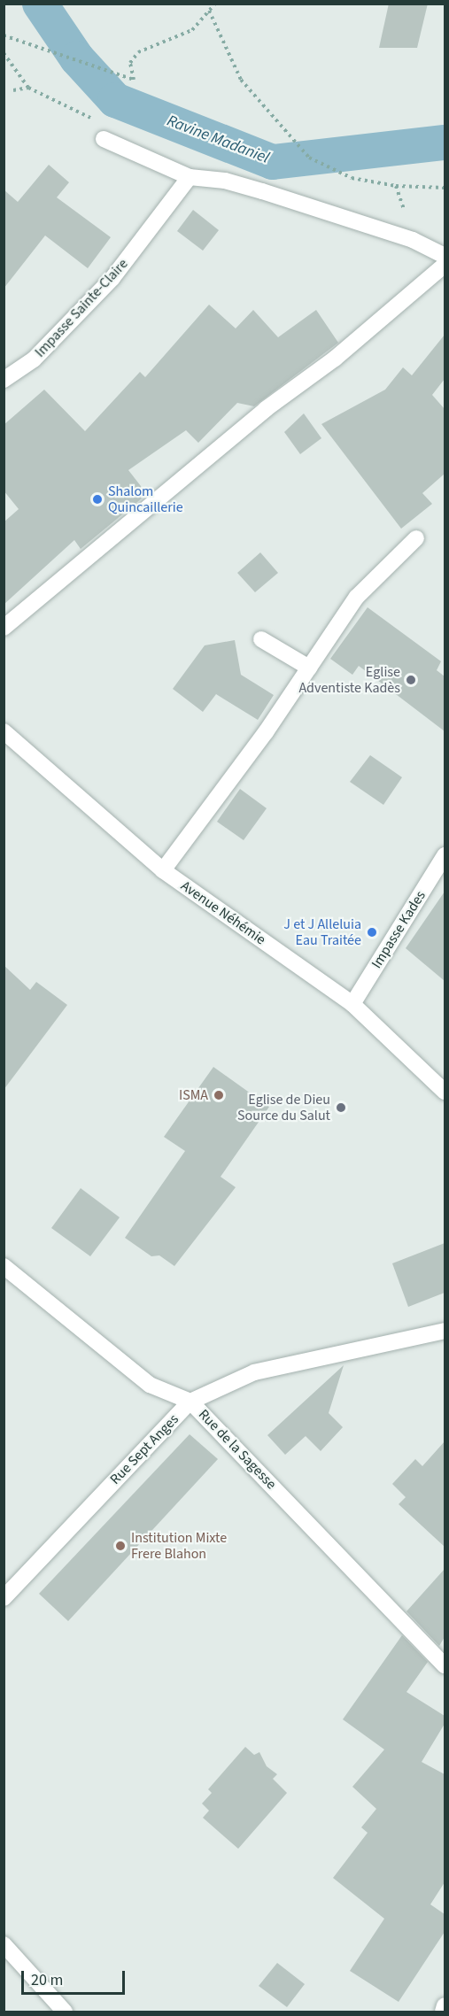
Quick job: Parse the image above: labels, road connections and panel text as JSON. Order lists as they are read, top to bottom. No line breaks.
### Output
{"streets":{"street":["Impasse Sainte-Claire","Avenue Néhémie","Impasse Kades","Rue Sept Anges","Rue de la Sagesse"]},"crossings":[["Avenue Néhémie","Impasse Kades"],["Rue Sept Anges","Rue de la Sagesse"]],"water":["Ravine Madaniel"],"places":["Shalom Quincaillerie","Eglise Adventiste Kadès","J et J Alleluia Eau Traitée","ISMA","Eglise de Dieu Source du Salut","Institution Mixte Frere Blahon"],"scale_bar":"20 m"}
